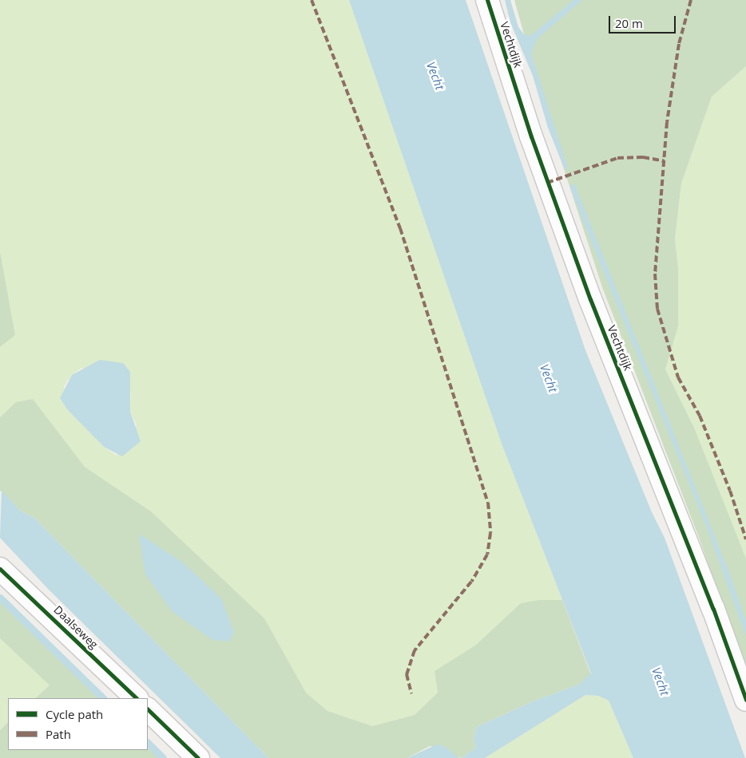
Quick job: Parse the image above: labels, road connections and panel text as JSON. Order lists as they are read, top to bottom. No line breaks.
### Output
{"streets":{"street":["Vechtdijk","Daalseweg"]},"water":["Vecht"],"legend":["Cycle path","Path"],"scale_bar":"20 m"}
